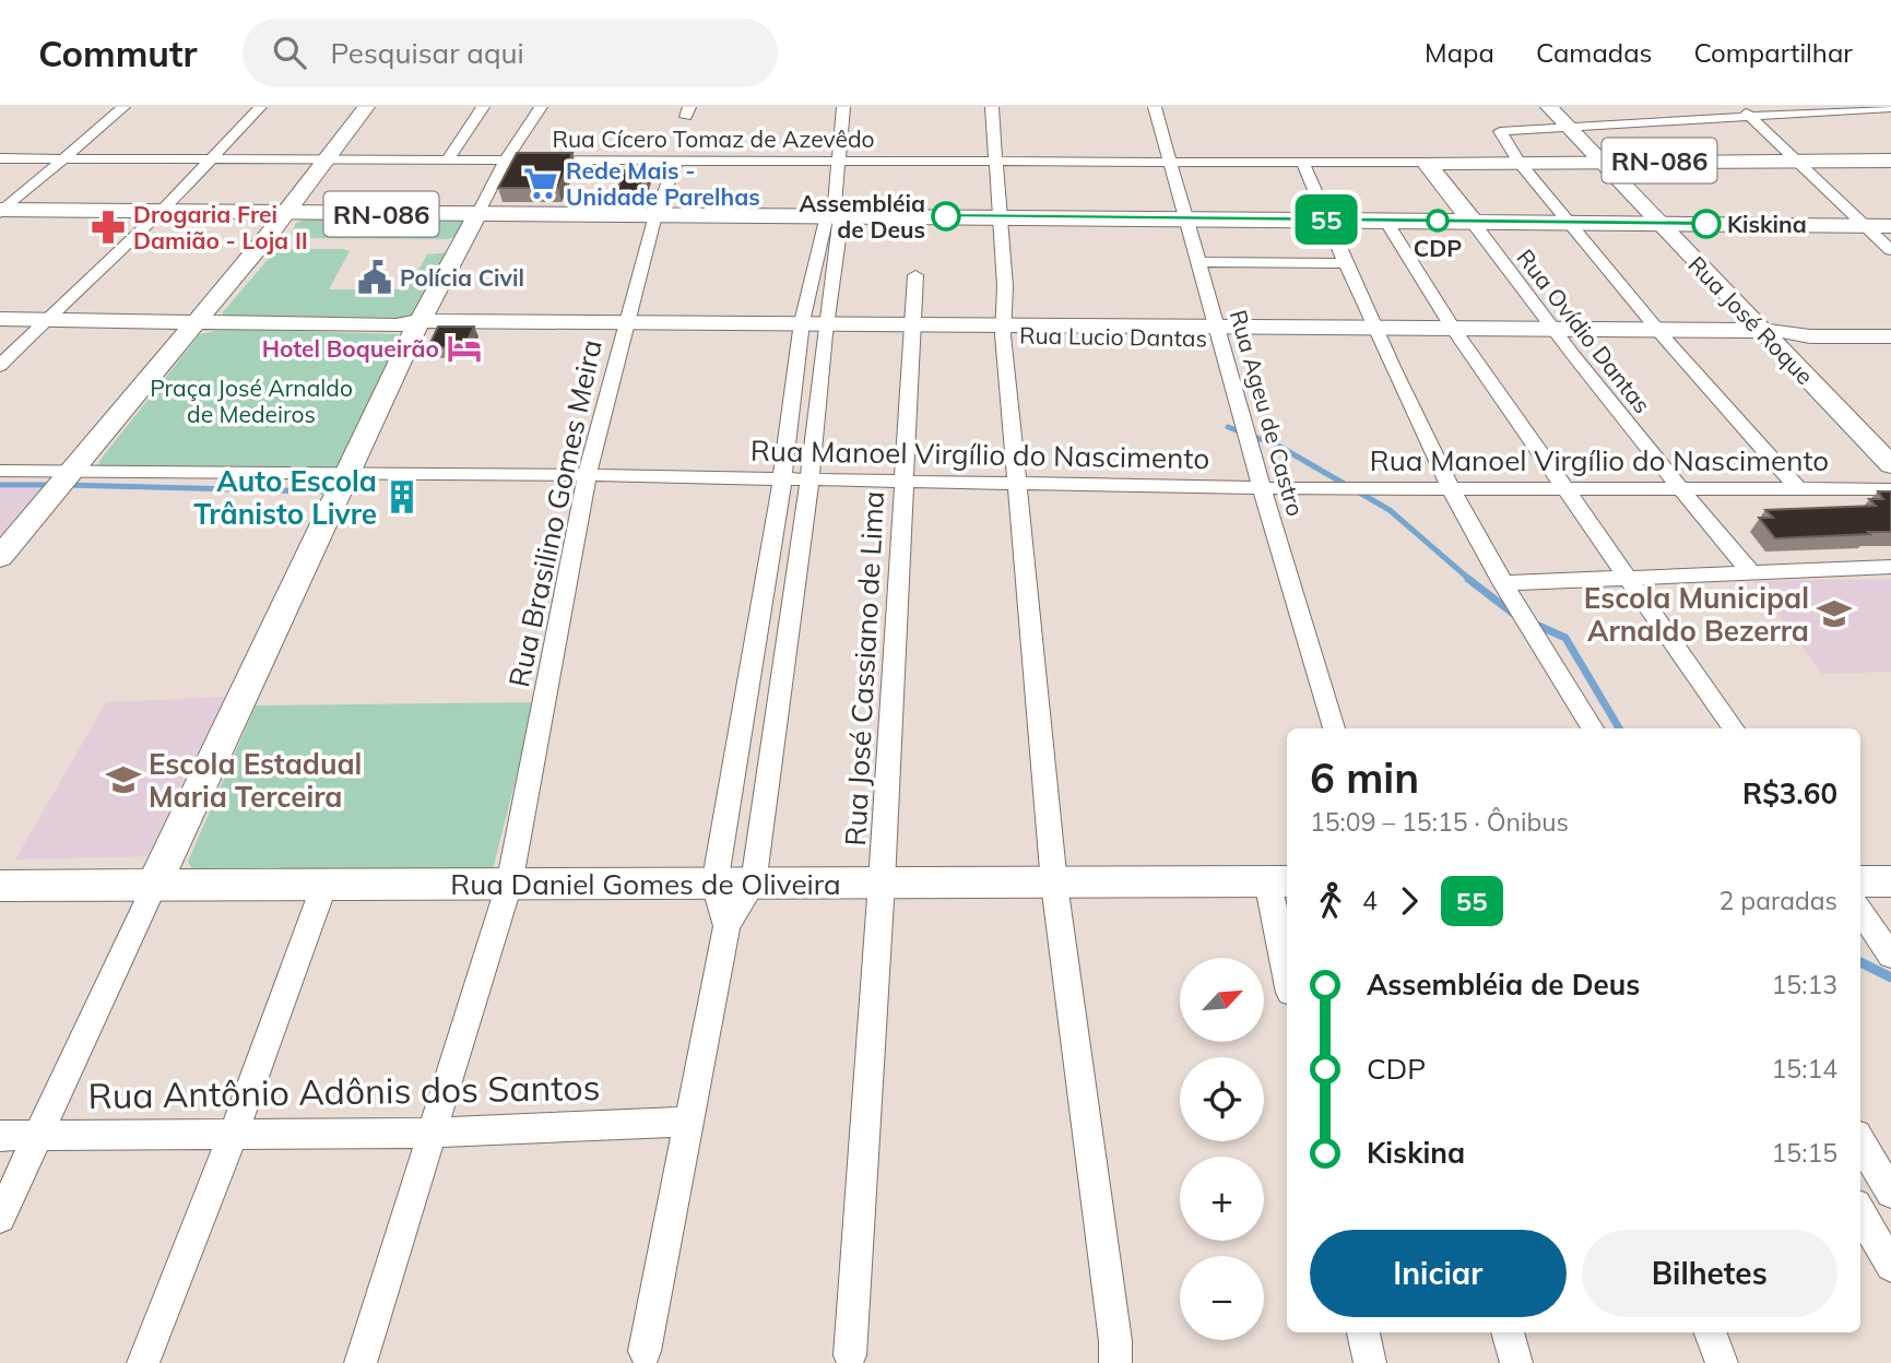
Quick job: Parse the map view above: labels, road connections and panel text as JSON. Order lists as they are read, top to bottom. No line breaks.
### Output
{"streets":{"main road":["RN-086"],"street":["Rua Cícero Tomaz de Azevêdo","Rua José Roque","Rua Ovídio Dantas","Rua Lucio Dantas","Rua Ageu de Castro","Rua Manoel Virgílio do Nascimento","Rua Brasilino Gomes Meira","Rua José Cassiano de Lima","Rua Daniel Gomes de Oliveira","Rua Antônio Adônis dos Santos"]},"crossings":[["Rua Cícero Tomaz de Azevêdo","RN-086"],["Rua Cícero Tomaz de Azevêdo","Rua Ageu de Castro"],["Rua Cícero Tomaz de Azevêdo","Rua Brasilino Gomes Meira"],["RN-086","Rua José Roque"],["RN-086","Rua Ovídio Dantas"],["RN-086","Rua Ageu de Castro"],["RN-086","Rua Brasilino Gomes Meira"],["Rua José Roque","Rua Lucio Dantas"],["Rua Ovídio Dantas","Rua Lucio Dantas"],["Rua Ovídio Dantas","Rua Manoel Virgílio do Nascimento"],["Rua Lucio Dantas","Rua Ageu de Castro"],["Rua Lucio Dantas","Rua Brasilino Gomes Meira"],["Rua Lucio Dantas","Rua José Cassiano de Lima"],["Rua Ageu de Castro","Rua Manoel Virgílio do Nascimento"],["Rua Manoel Virgílio do Nascimento","Rua Brasilino Gomes Meira"],["Rua Manoel Virgílio do Nascimento","Rua José Cassiano de Lima"],["Rua Brasilino Gomes Meira","Rua Daniel Gomes de Oliveira"],["Rua Brasilino Gomes Meira","Rua Antônio Adônis dos Santos"],["Rua José Cassiano de Lima","Rua Daniel Gomes de Oliveira"]],"parks":["Praça José Arnaldo de Medeiros"],"places":{"supermarket":["Rede Mais - Unidade Parelhas"],"other":["Assembléia de Deus","CDP","Kiskina"],"pharmacy":["Drogaria Frei Damião - Loja II"],"public building":["Polícia Civil"],"hotel":["Hotel Boqueirão"],"building":["Auto Escola Trânisto Livre"],"school or university":["Escola Municipal Arnaldo Bezerra","Escola Estadual Maria Terceira"]},"lines":["bus line 55"],"north":"top right","page":{"header":"Commutr","search":"Pesquisar aqui","nav":["Mapa","Camadas","Compartilhar"],"on_map":"55","heading":["6 min","15:09 – 15:15 · Ônibus","R$3.60"],"legs":["4","55","2 paradas"],"list":[{"name":"Assembléia de Deus","value":"15:13"},{"name":"CDP","value":"15:14"},{"name":"Kiskina","value":"15:15"}],"map_buttons":["+","−"],"buttons":["Iniciar","Bilhetes"]}}
